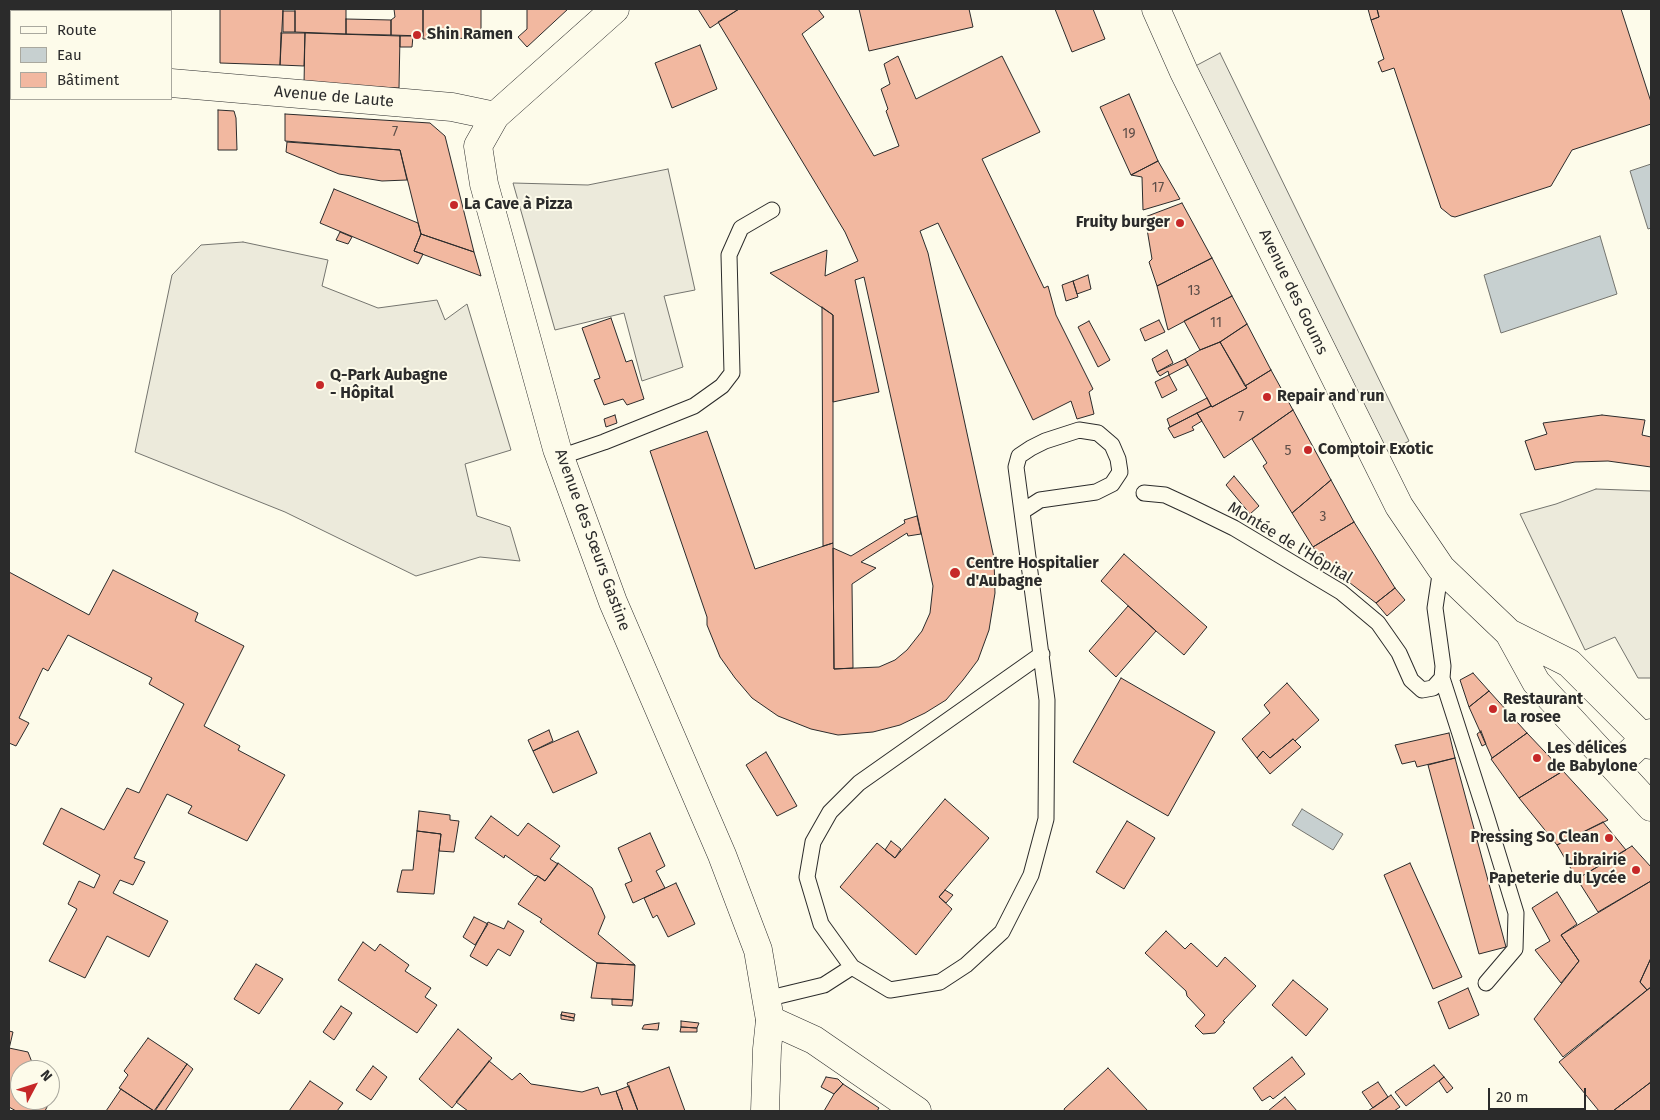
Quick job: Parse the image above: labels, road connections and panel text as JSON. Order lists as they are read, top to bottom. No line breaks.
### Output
{"streets":{"street":["Avenue de Laute","Avenue des Goums","Avenue des Sœurs Gastine"],"lane":["Montée de l'Hôpital"]},"crossings":[["Avenue de Laute","Avenue des Sœurs Gastine"]],"places":["Shin Ramen","La Cave à Pizza","Fruity burger","Q-Park Aubagne - Hôpital","Repair and run","Comptoir Exotic","Centre Hospitalier d'Aubagne","Restaurant la rosee","Les délices de Babylone","Pressing So Clean","Librairie Papeterie du Lycée"],"house_numbers":["7","19","17","13","11","7","5","3"],"legend":["Route","Eau","Bâtiment"],"scale_bar":"20 m","north":"top right"}
